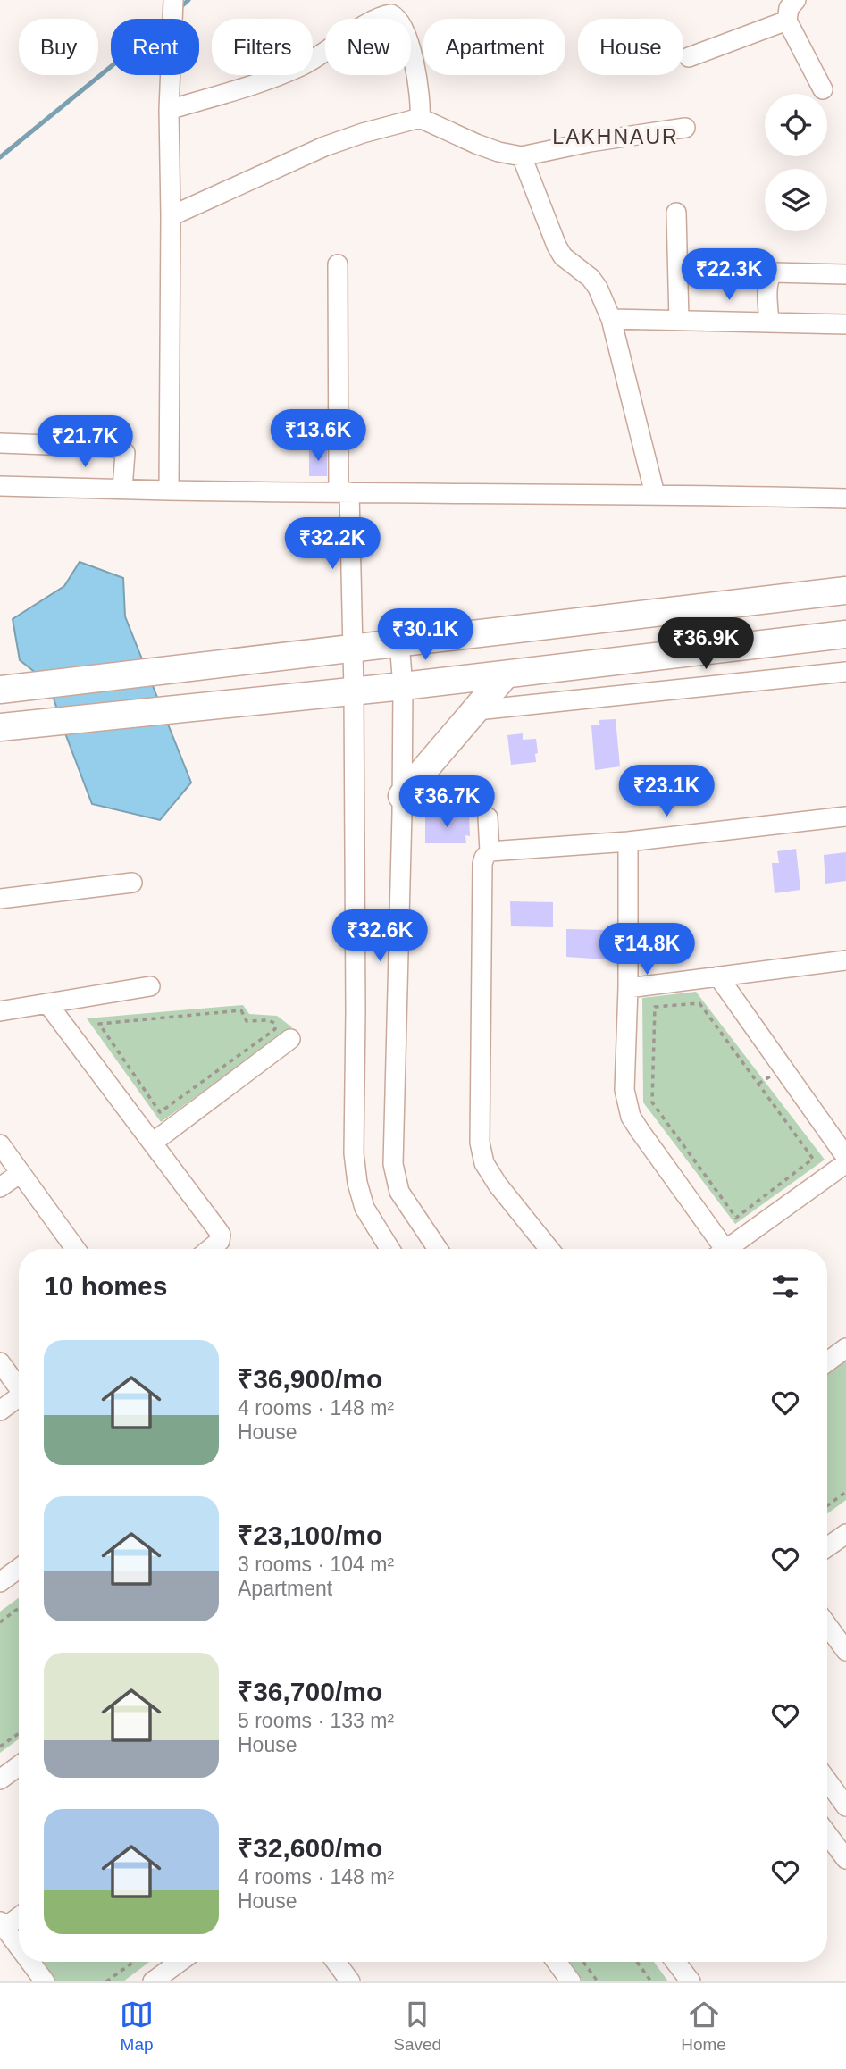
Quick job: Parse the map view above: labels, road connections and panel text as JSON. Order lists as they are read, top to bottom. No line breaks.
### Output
{"districts":["LAKHNAUR"],"page":{"chip":["Buy","Rent","Filters","New","Apartment","House"],"price":["₹22.3K","₹13.6K","₹21.7K","₹32.2K","₹30.1K","₹36.9K","₹23.1K","₹36.7K","₹32.6K","₹14.8K"],"heading":"10 homes","list":[{"name":"₹36,900/mo","note":"4 rooms · 148 m² · House"},{"name":"₹23,100/mo","note":"3 rooms · 104 m² · Apartment"},{"name":"₹36,700/mo","note":"5 rooms · 133 m² · House"},{"name":"₹32,600/mo","note":"4 rooms · 148 m² · House"}],"tabs":["Map","Saved","Home"]}}
